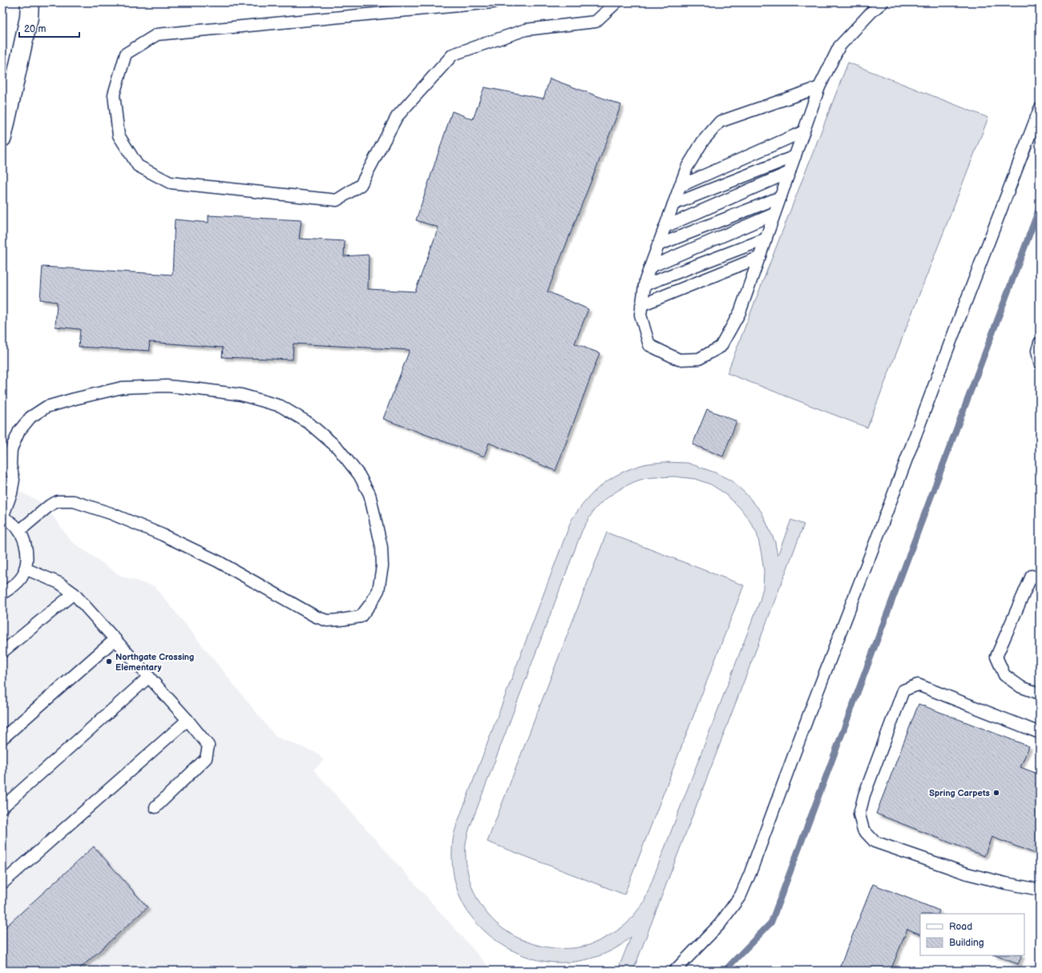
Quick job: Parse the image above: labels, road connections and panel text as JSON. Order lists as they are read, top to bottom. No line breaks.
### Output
{"places":["Northgate Crossing Elementary","Spring Carpets"],"legend":["Road","Building"],"scale_bar":"20 m"}
